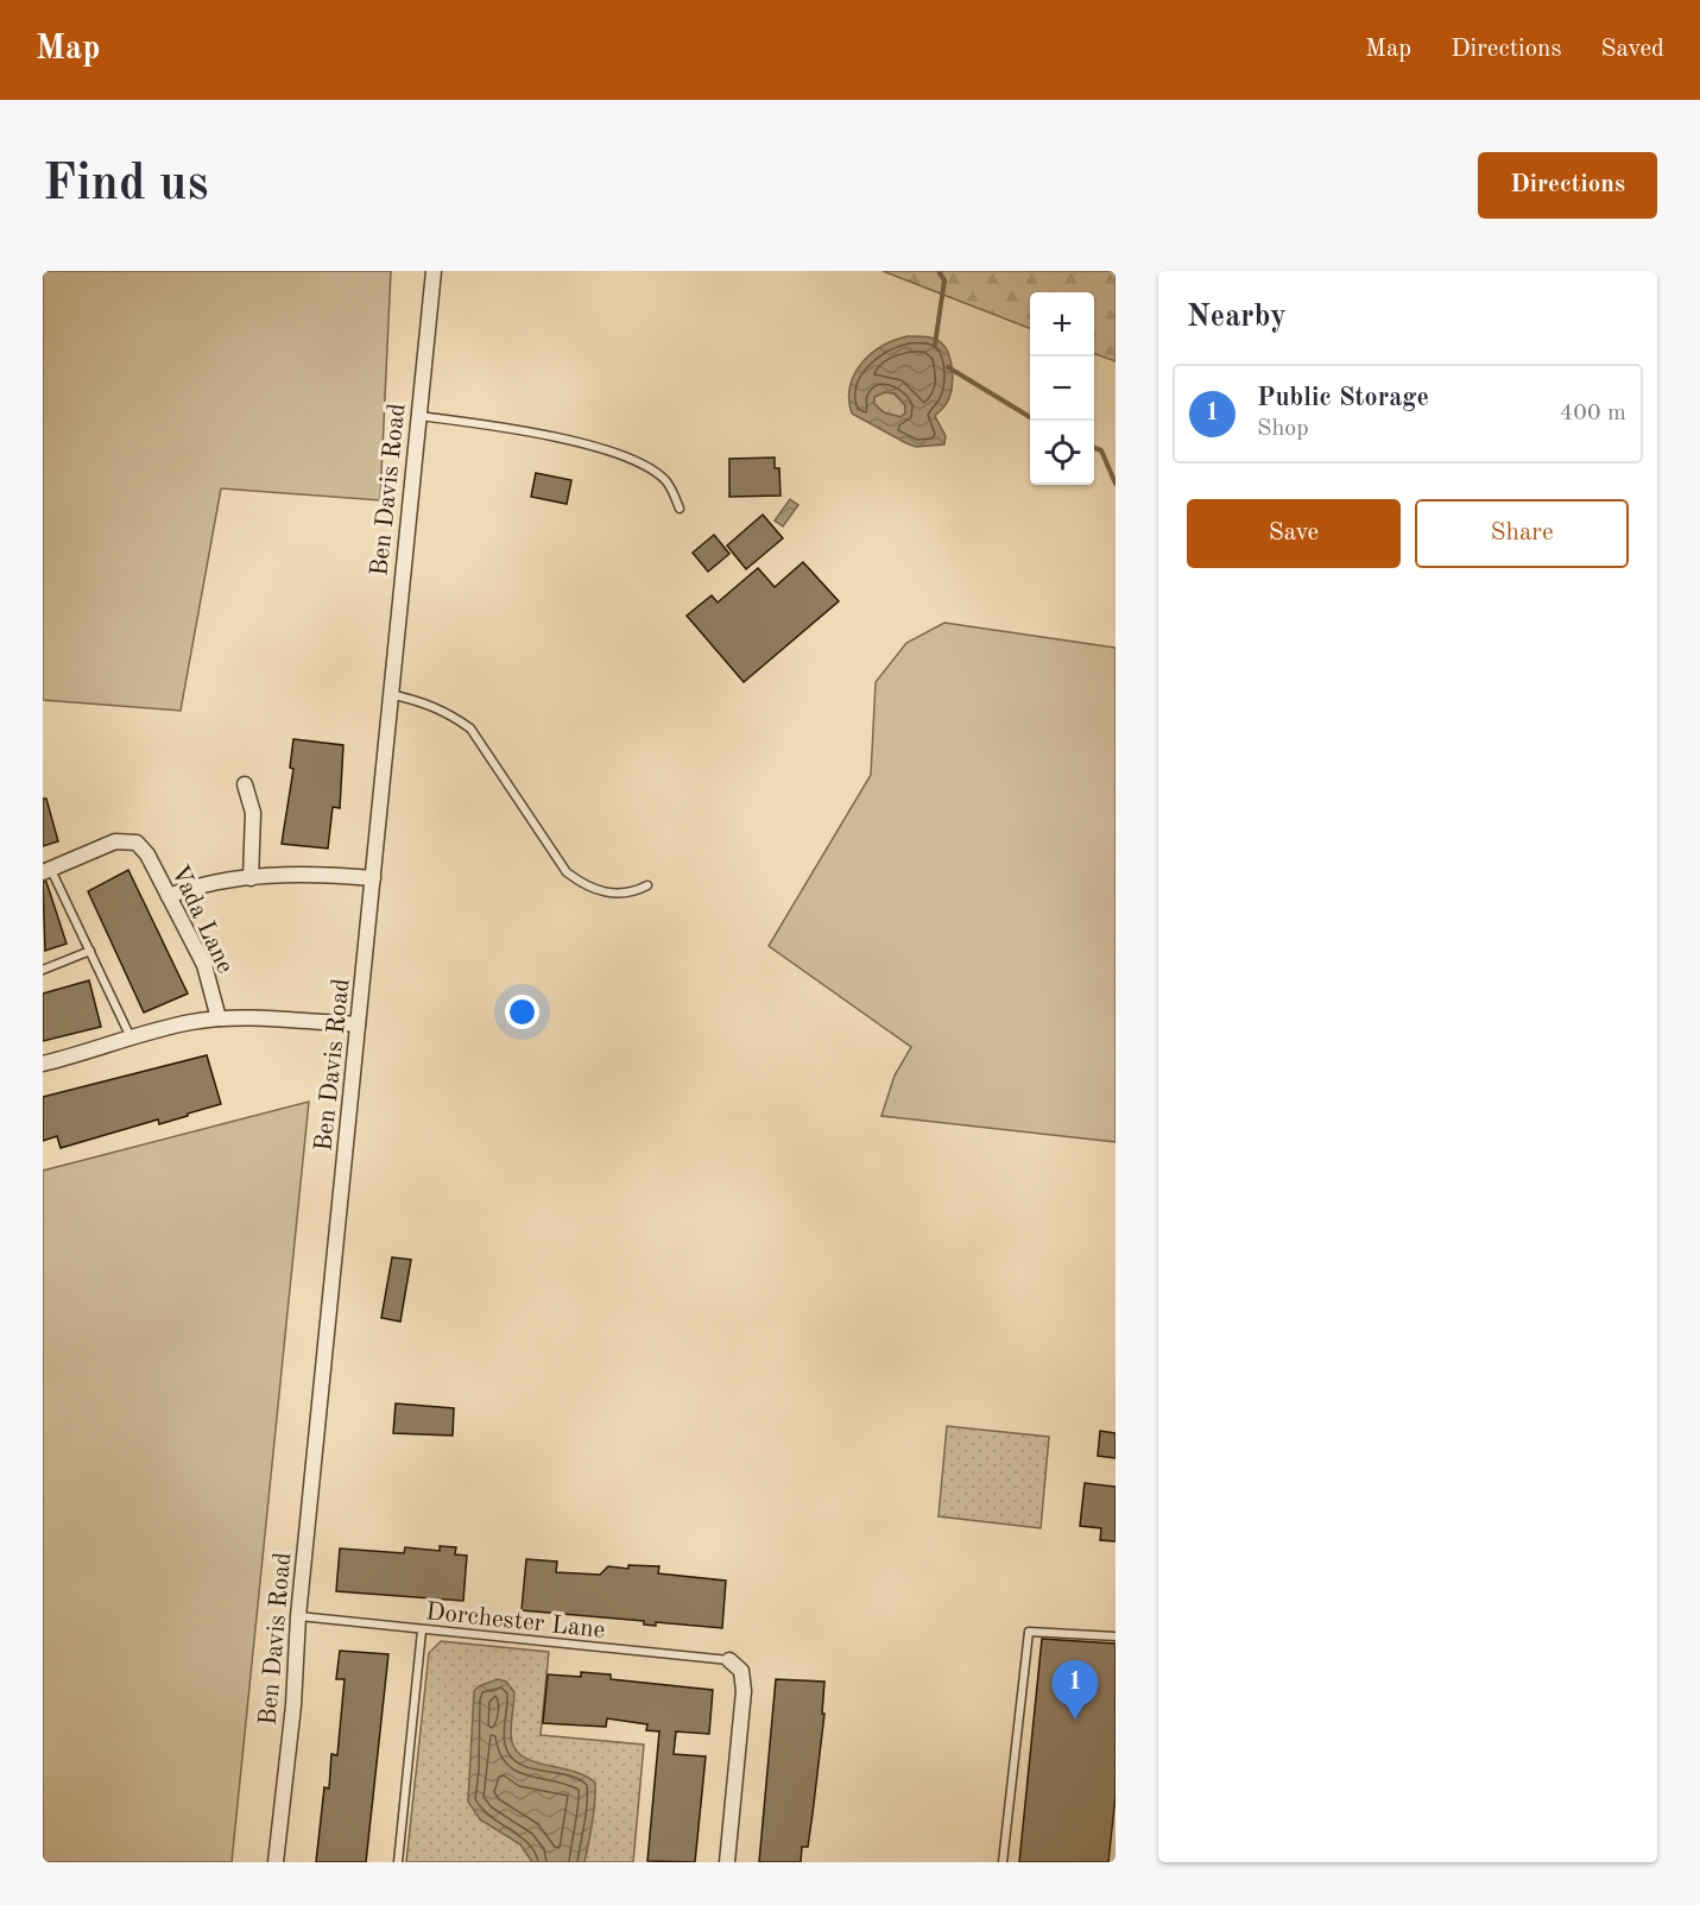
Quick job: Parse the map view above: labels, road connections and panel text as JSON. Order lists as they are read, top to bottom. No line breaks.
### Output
{"streets":{"street":["Ben Davis Road","Vada Lane"],"lane":["Dorchester Lane"]},"crossings":[["Ben Davis Road","Dorchester Lane"]],"page":{"header":"Map","nav":["Map","Directions","Saved"],"buttons":["Directions",["Save","Share"]],"title":"Find us","heading":"Nearby","map_buttons":["+","−"],"list":[{"mark":"1","name":"Public Storage","note":"Shop","value":"400 m"}],"pins":"1"}}
